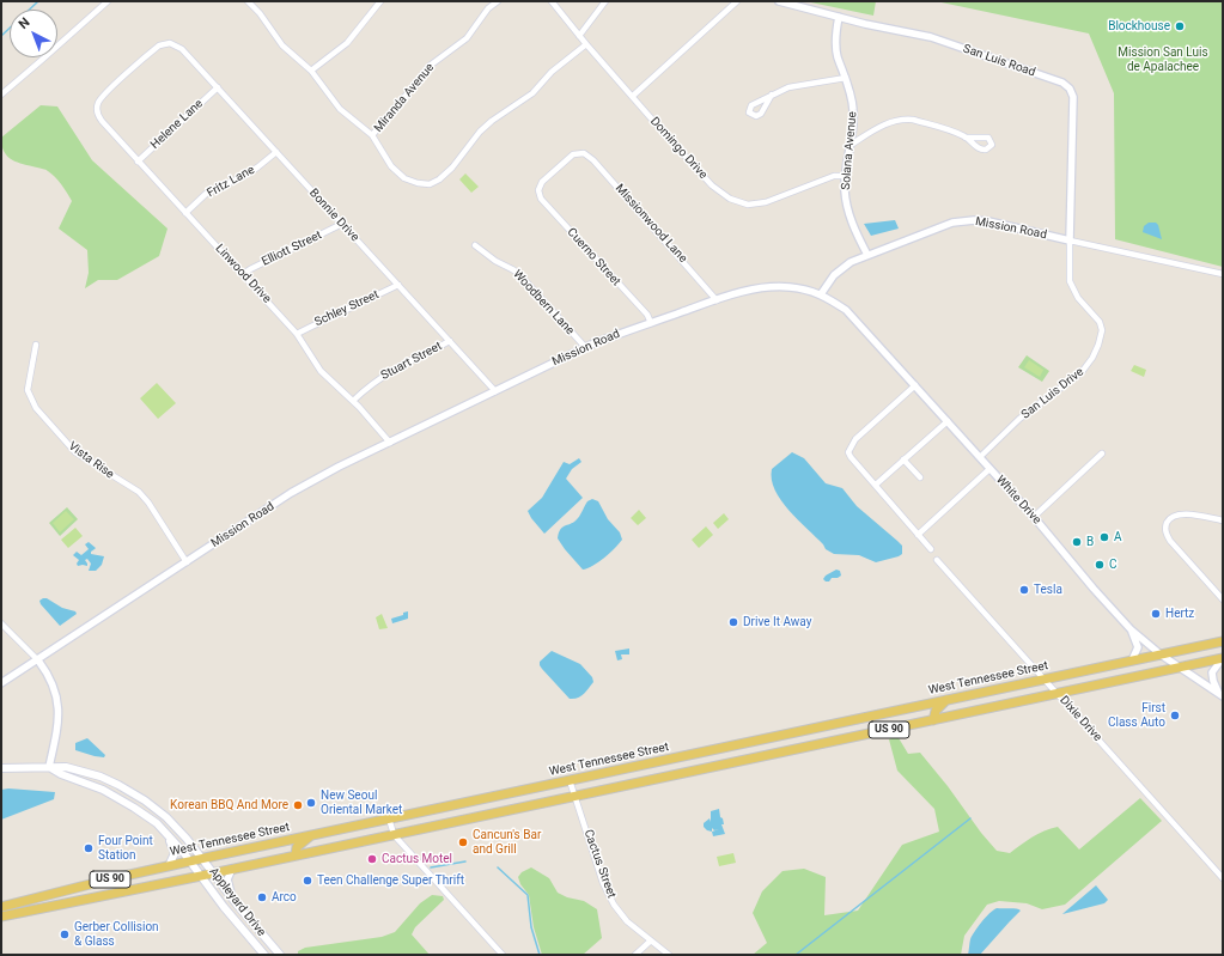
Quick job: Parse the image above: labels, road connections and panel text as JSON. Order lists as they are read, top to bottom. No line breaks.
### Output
{"streets":{"main road":["West Tennessee Street","US 90","Appleyard Drive"],"street":["San Luis Road","Miranda Avenue","Helene Lane","Domingo Drive","Solana Avenue","Fritz Lane","Bonnie Drive","Missionwood Lane","Mission Road","Elliott Street","Cuerno Street","Linwood Drive","Woodbern Lane","Schley Street","Stuart Street","San Luis Drive","Vista Rise","White Drive","Dixie Drive","Cactus Street"]},"crossings":[["San Luis Road","Solana Avenue"],["San Luis Road","Mission Road"],["San Luis Road","San Luis Drive"],["Helene Lane","Bonnie Drive"],["Helene Lane","Linwood Drive"],["Domingo Drive","Solana Avenue"],["Solana Avenue","Mission Road"],["Fritz Lane","Bonnie Drive"],["Fritz Lane","Linwood Drive"],["Bonnie Drive","Mission Road"],["Bonnie Drive","Elliott Street"],["Bonnie Drive","Linwood Drive"],["Bonnie Drive","Schley Street"],["Bonnie Drive","Stuart Street"],["Missionwood Lane","Mission Road"],["Missionwood Lane","Cuerno Street"],["Mission Road","Cuerno Street"],["Mission Road","Linwood Drive"],["Mission Road","Woodbern Lane"],["Mission Road","San Luis Drive"],["Mission Road","Vista Rise"],["Mission Road","White Drive"],["Elliott Street","Linwood Drive"],["Linwood Drive","Schley Street"],["Linwood Drive","Stuart Street"],["San Luis Drive","White Drive"],["White Drive","West Tennessee Street"],["White Drive","US 90"],["West Tennessee Street","Dixie Drive"],["West Tennessee Street","Cactus Street"],["West Tennessee Street","Appleyard Drive"],["Dixie Drive","US 90"],["US 90","Cactus Street"],["US 90","Appleyard Drive"]],"parks":["Mission San Luis de Apalachee"],"places":["Blockhouse","A","B","C","Tesla","Hertz","Drive It Away","First Class Auto","New Seoul Oriental Market","Korean BBQ And More","Cancun's Bar and Grill","Four Point Station","Cactus Motel","Teen Challenge Super Thrift","Arco","Gerber Collision & Glass"],"north":"top left"}
